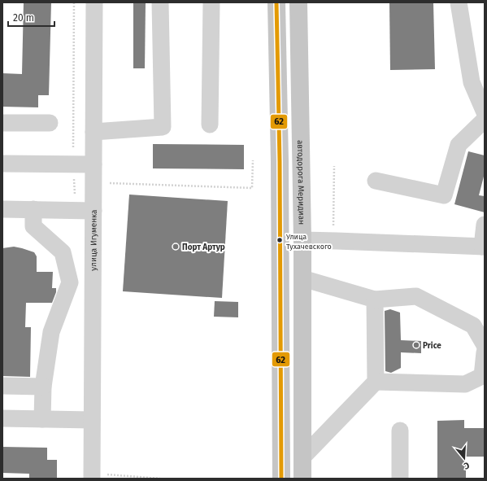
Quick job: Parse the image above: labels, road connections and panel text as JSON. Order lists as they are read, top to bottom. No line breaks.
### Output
{"streets":{"main road":["автодорога Меридиан"],"street":["улица Игуменка"]},"places":["Улица Тухачевского","Порт Артур","Price"],"lines":["transit line 62"],"scale_bar":"20 m","north":"bottom"}
